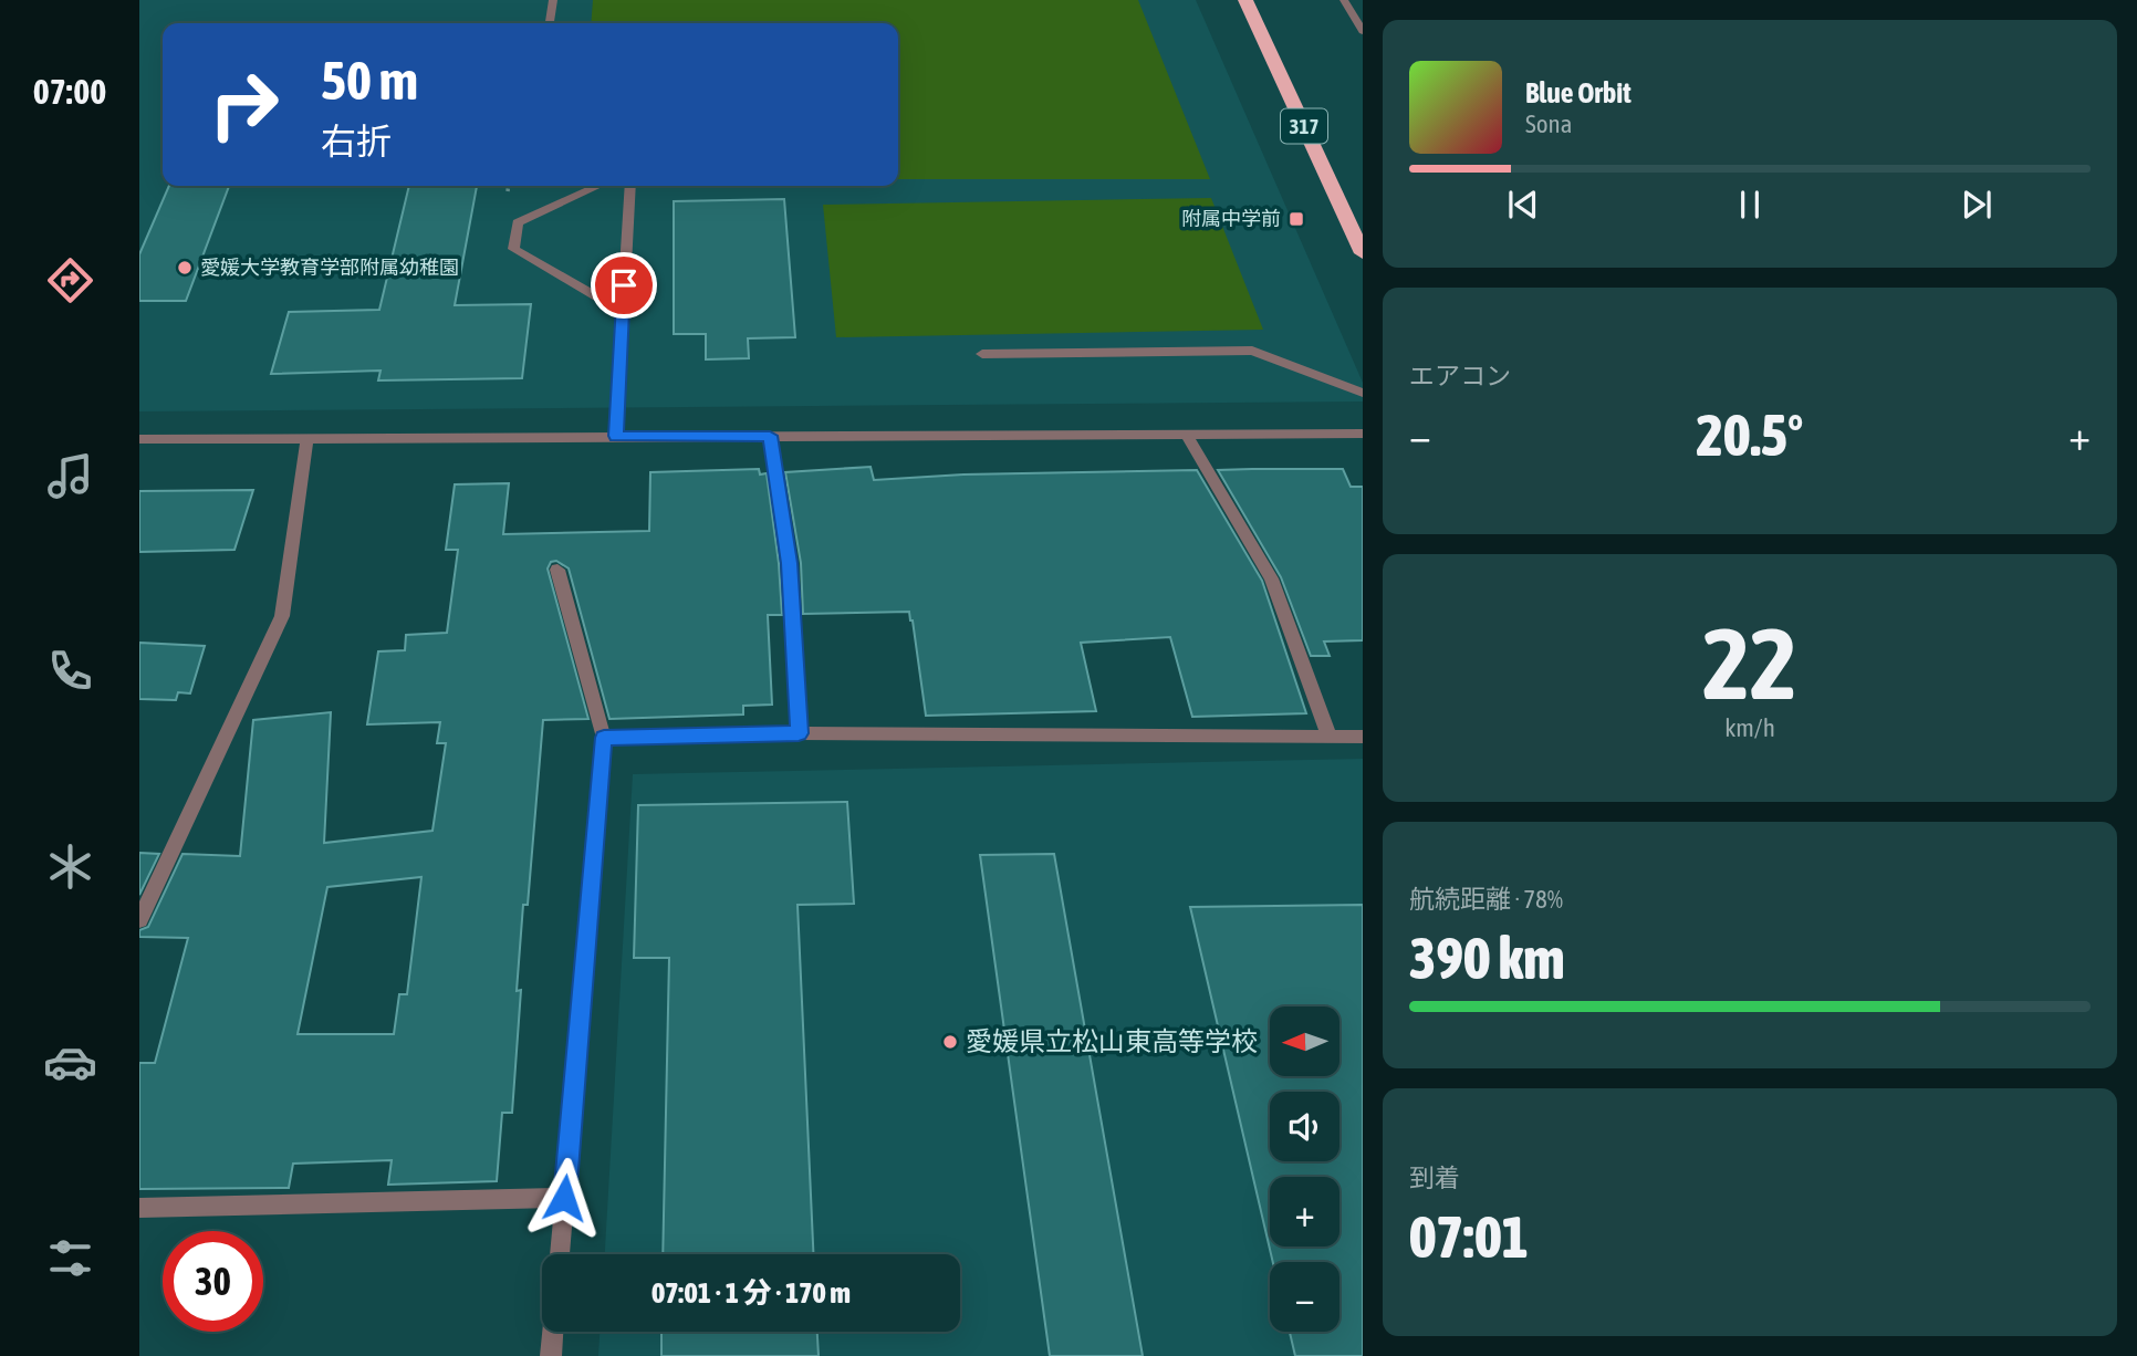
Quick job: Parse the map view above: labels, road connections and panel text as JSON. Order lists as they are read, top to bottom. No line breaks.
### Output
{"streets":{"highway":["317"]},"places":{"transit":["附属中学前"],"other":["愛媛大学教育学部附属幼稚園","愛媛県立松山東高等学校"]},"north":"left","page":{"tabs":"07:00","turn":["50 m","右折"],"song":["Blue Orbit","Sona"],"tile":["エアコン",["22","km/h"],["航続距離 · 78%","390 km"],["到着","07:01"]],"heat":["−","20.5°","+"],"map_buttons":["+","−"],"limit":"30","trip":"07:01 · 1 分 · 170 m"}}
